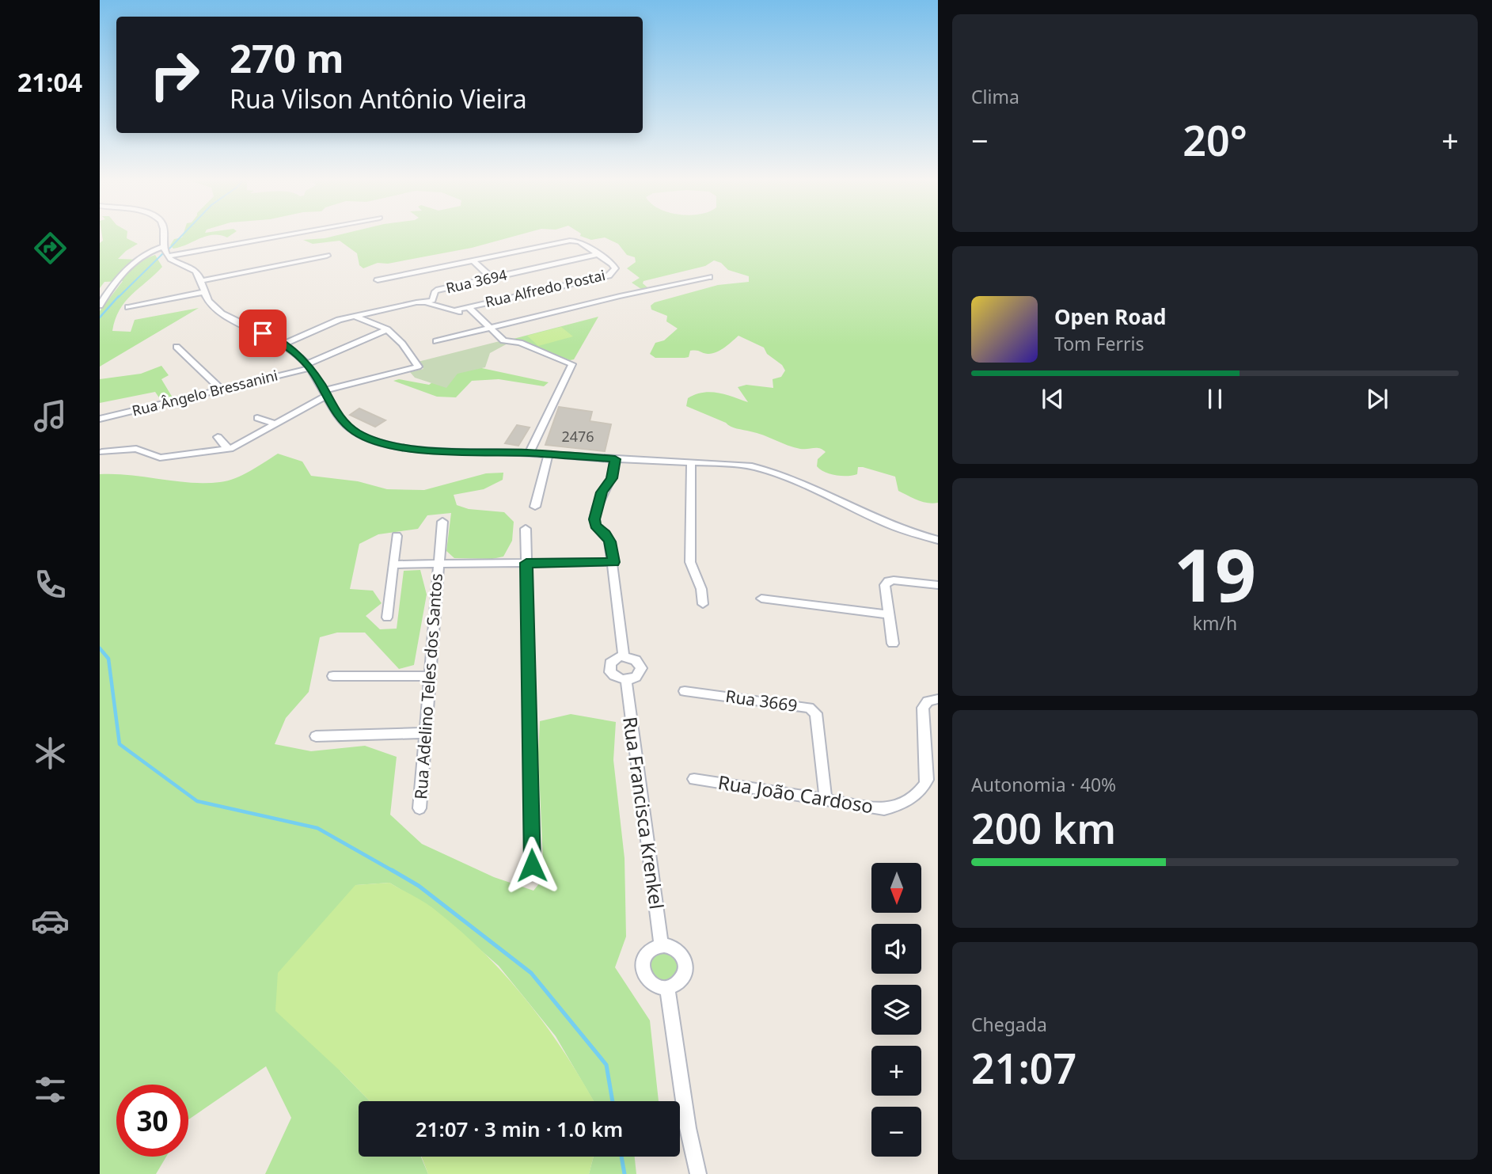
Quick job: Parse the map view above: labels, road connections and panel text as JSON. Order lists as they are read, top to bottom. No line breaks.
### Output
{"streets":{"street":["Rua 3694","Rua Alfredo Postai","Rua Ângelo Bressanini","Rua Adelino Teles dos Santos","Rua 3669","Rua João Cardoso","Rua Francisca Krenkel"]},"crossings":[["Rua 3694","Rua Alfredo Postai"],["Rua 3669","Rua João Cardoso"]],"house_numbers":["2476"],"north":"bottom","page":{"tabs":"21:04","tile":["Clima",["19","km/h"],["Autonomia · 40%","200 km"],["Chegada","21:07"]],"turn":["270 m","Rua Vilson Antônio Vieira"],"heat":["−","20°","+"],"song":["Open Road","Tom Ferris"],"map_buttons":["+","−"],"limit":"30","trip":"21:07 · 3 min · 1.0 km"}}
